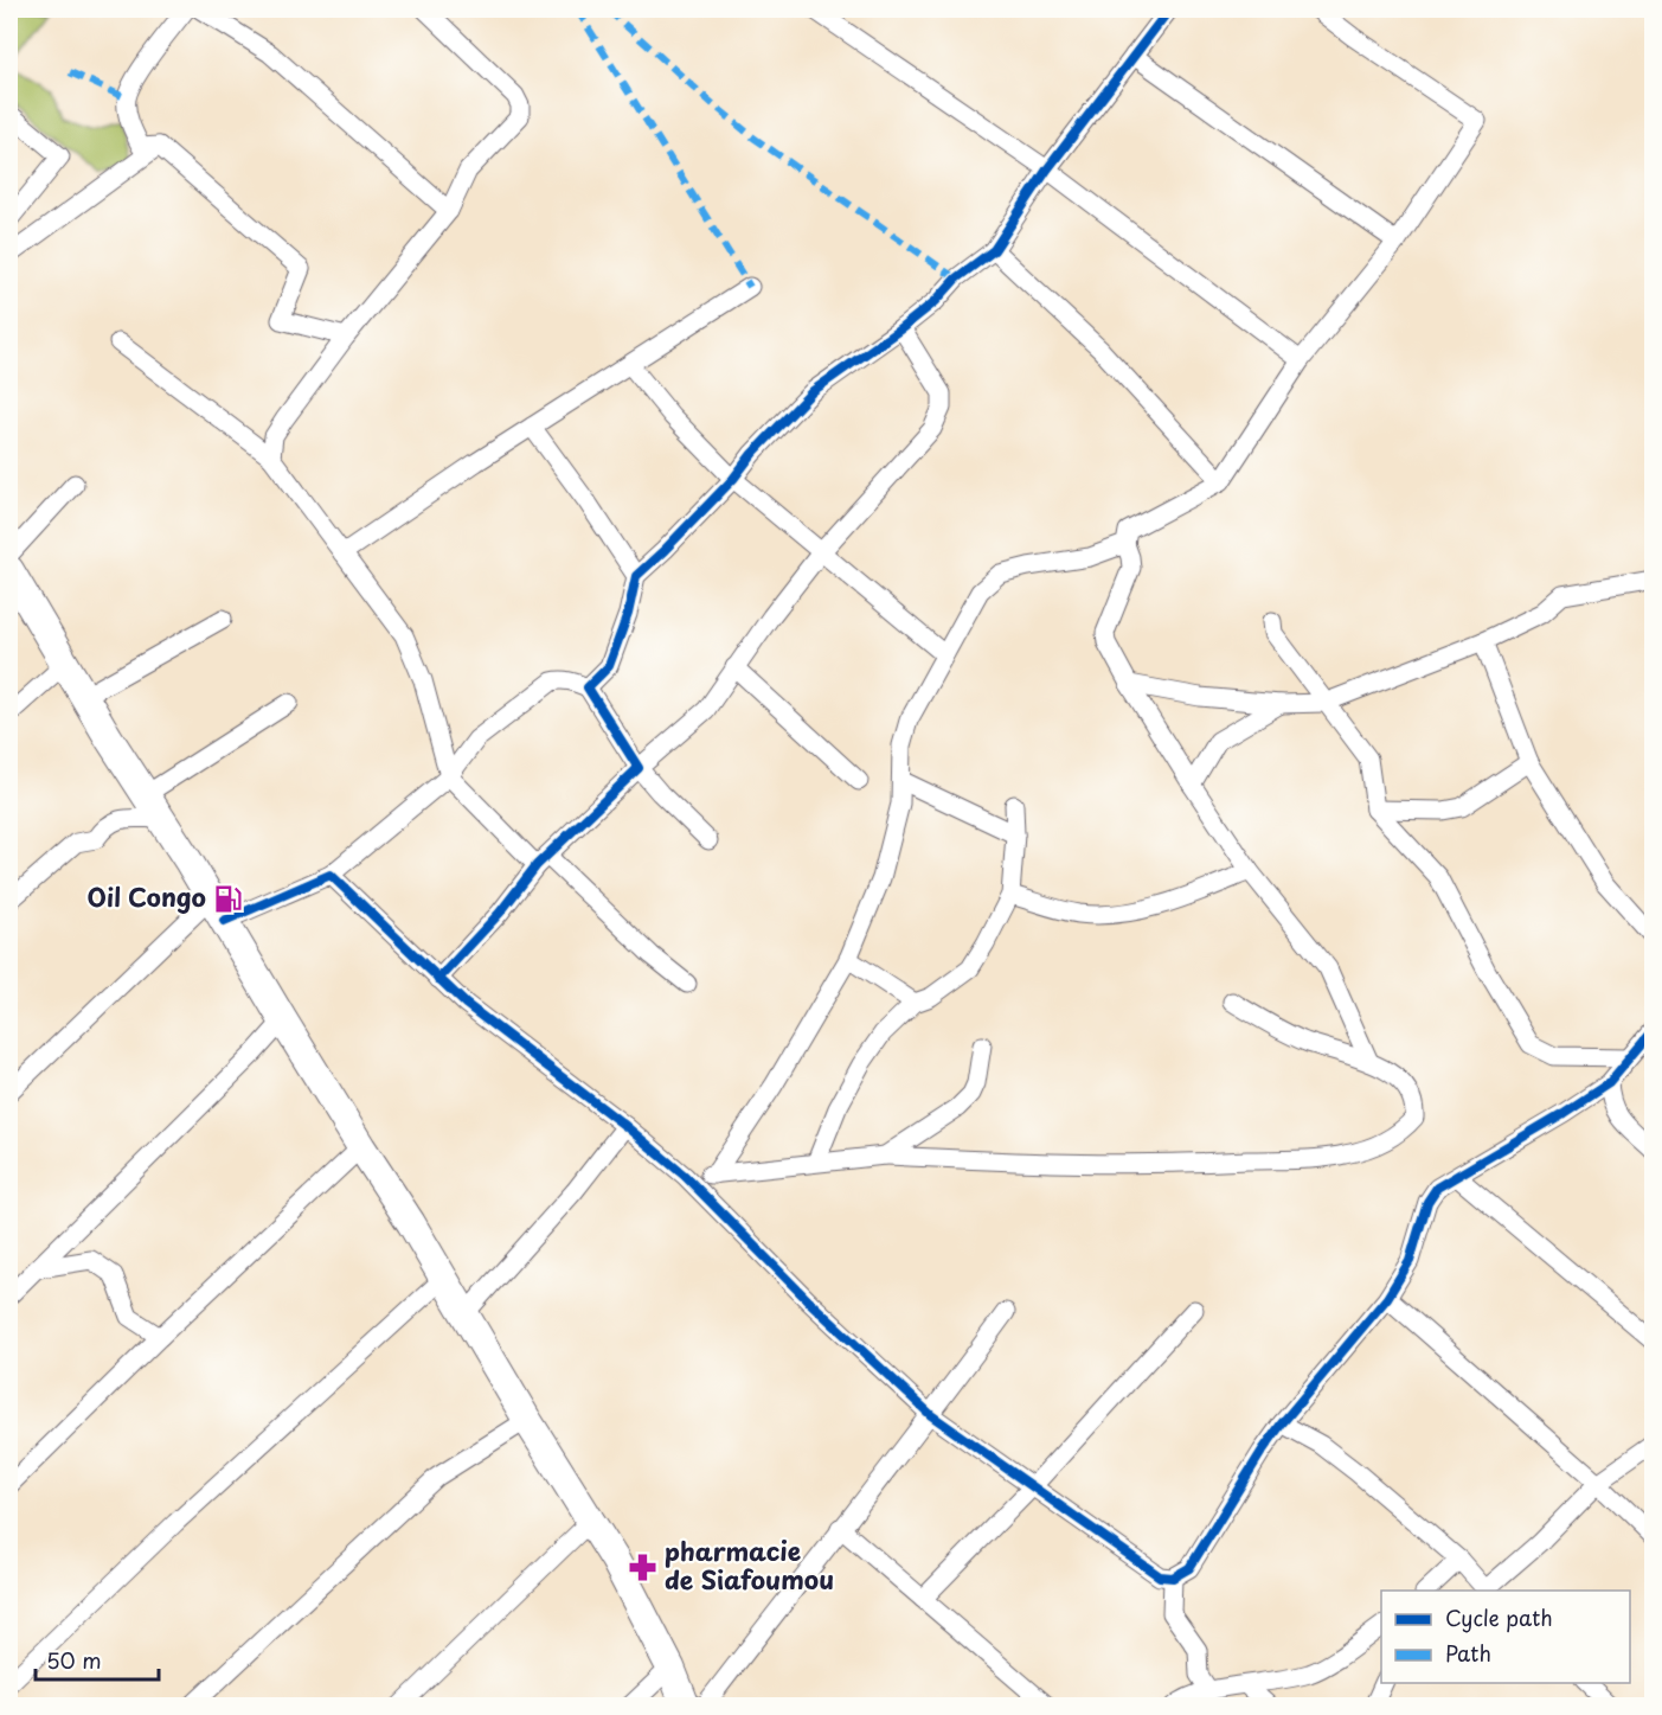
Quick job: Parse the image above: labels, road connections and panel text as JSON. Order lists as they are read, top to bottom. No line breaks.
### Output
{"places":{"fuel station":["Oil Congo"],"pharmacy":["pharmacie de Siafoumou"]},"legend":["Cycle path","Path"],"scale_bar":"50 m"}
